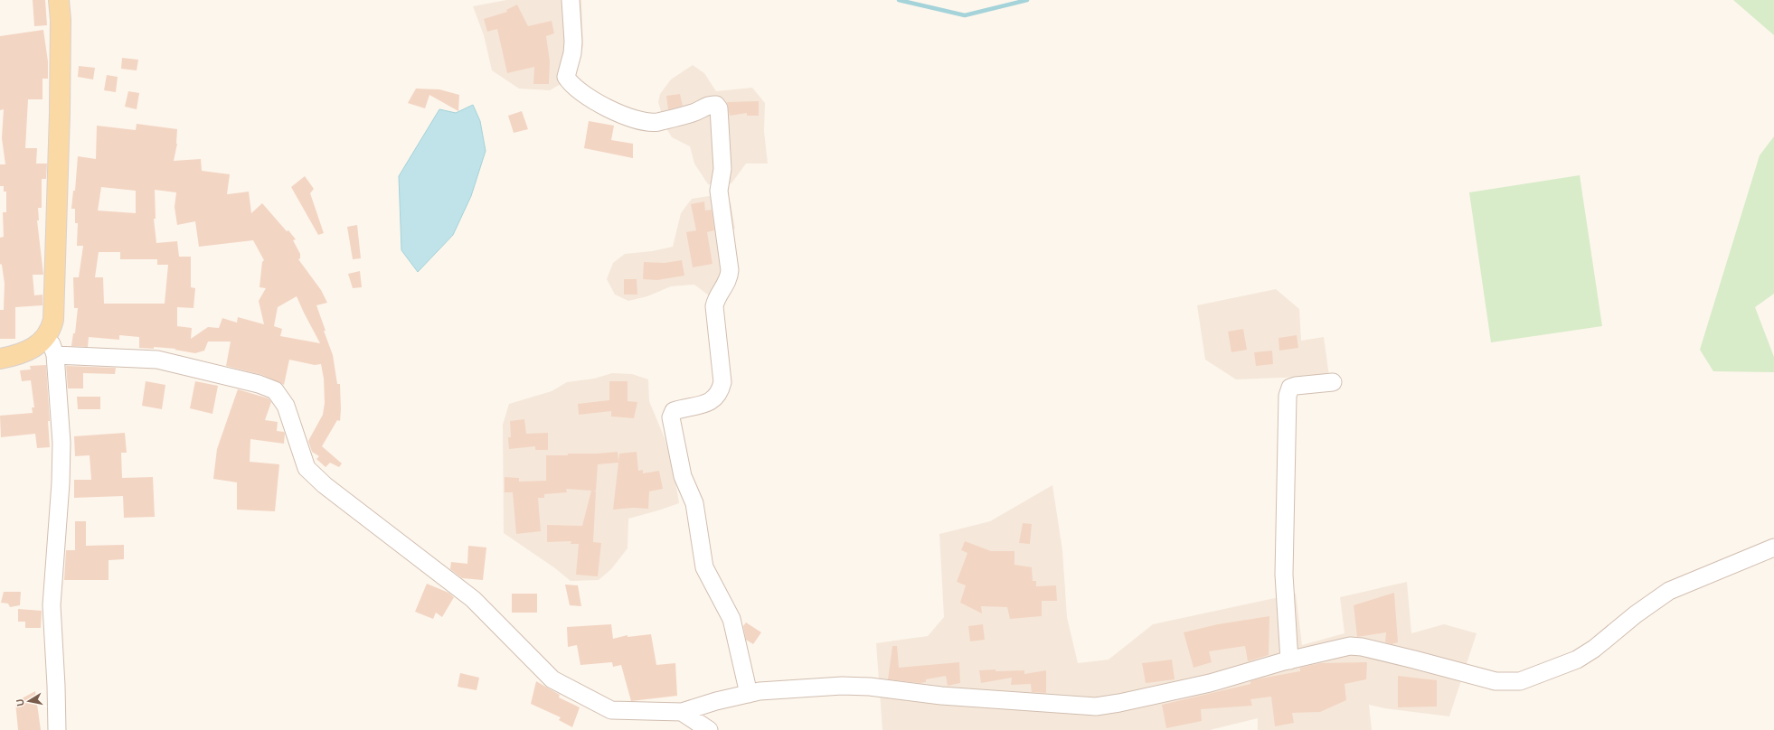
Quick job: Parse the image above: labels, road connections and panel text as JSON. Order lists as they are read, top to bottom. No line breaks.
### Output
{"north":"left"}
